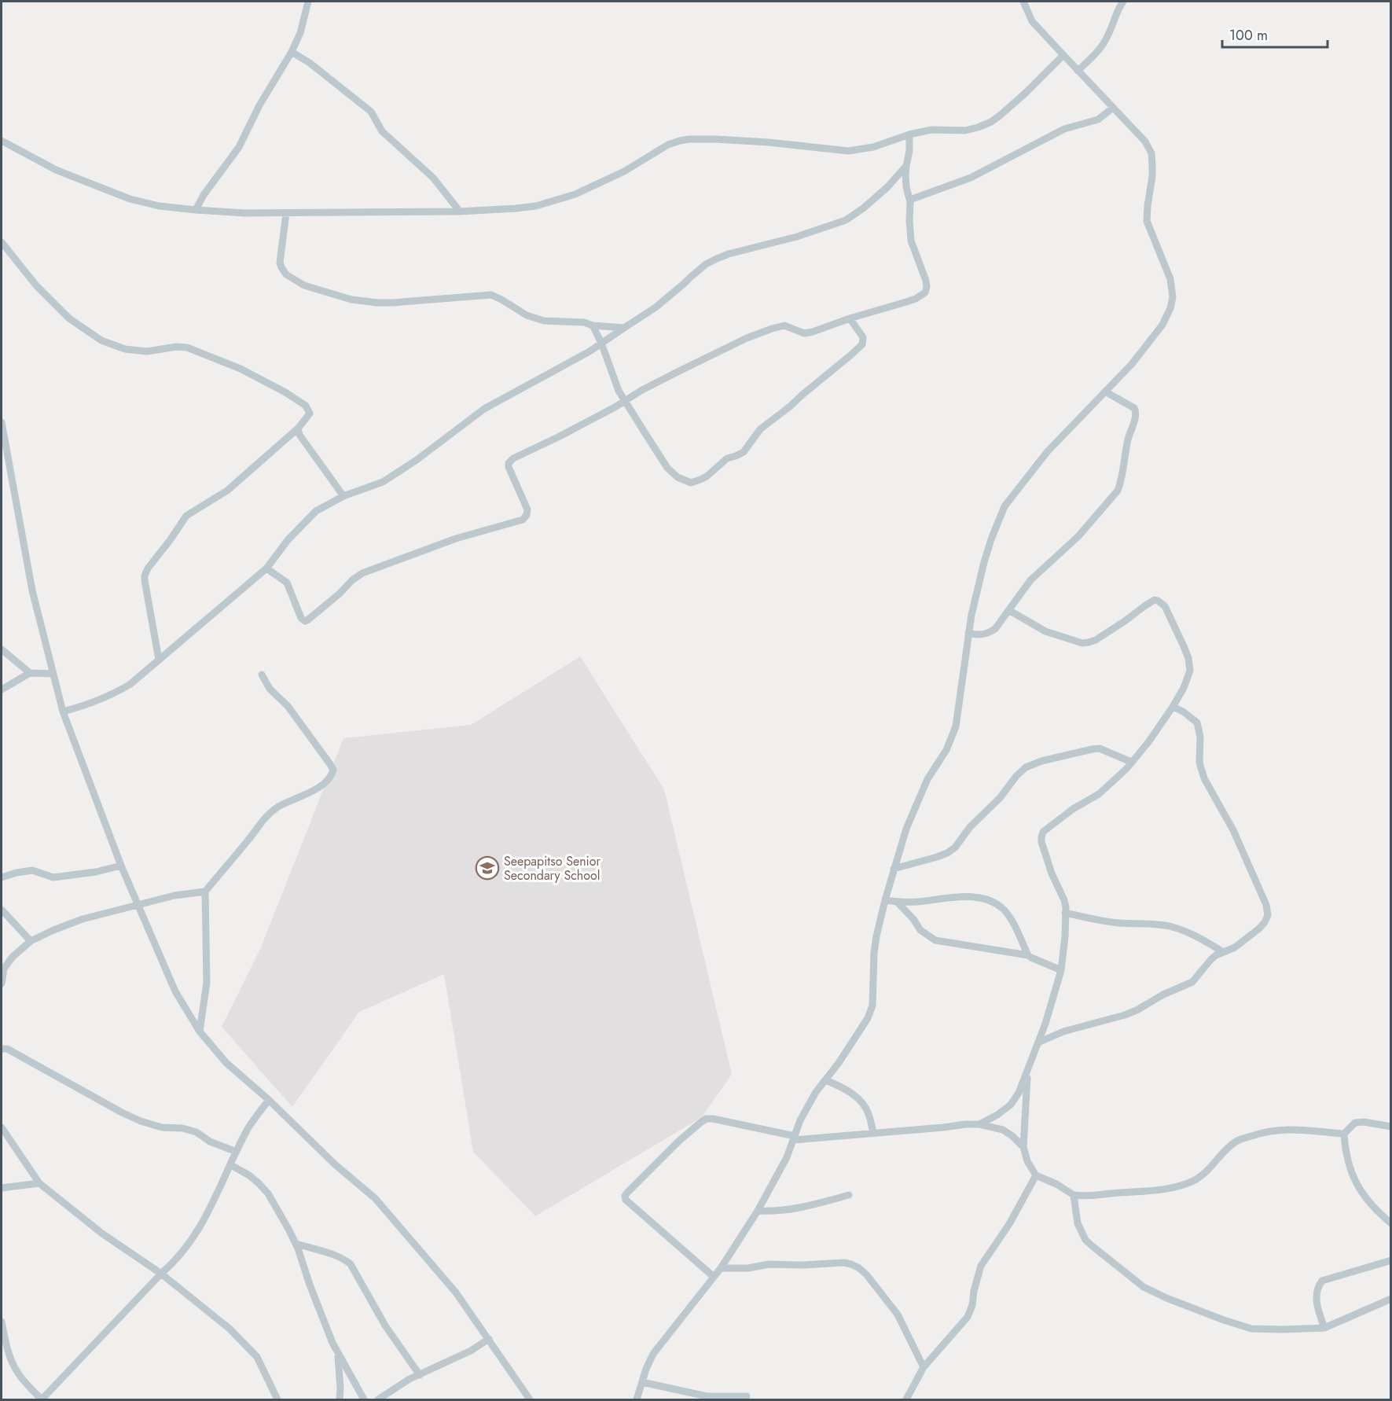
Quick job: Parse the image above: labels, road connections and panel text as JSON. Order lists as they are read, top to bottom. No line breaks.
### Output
{"places":{"school or university":["Seepapitso Senior Secondary School"]},"scale_bar":"100 m"}
